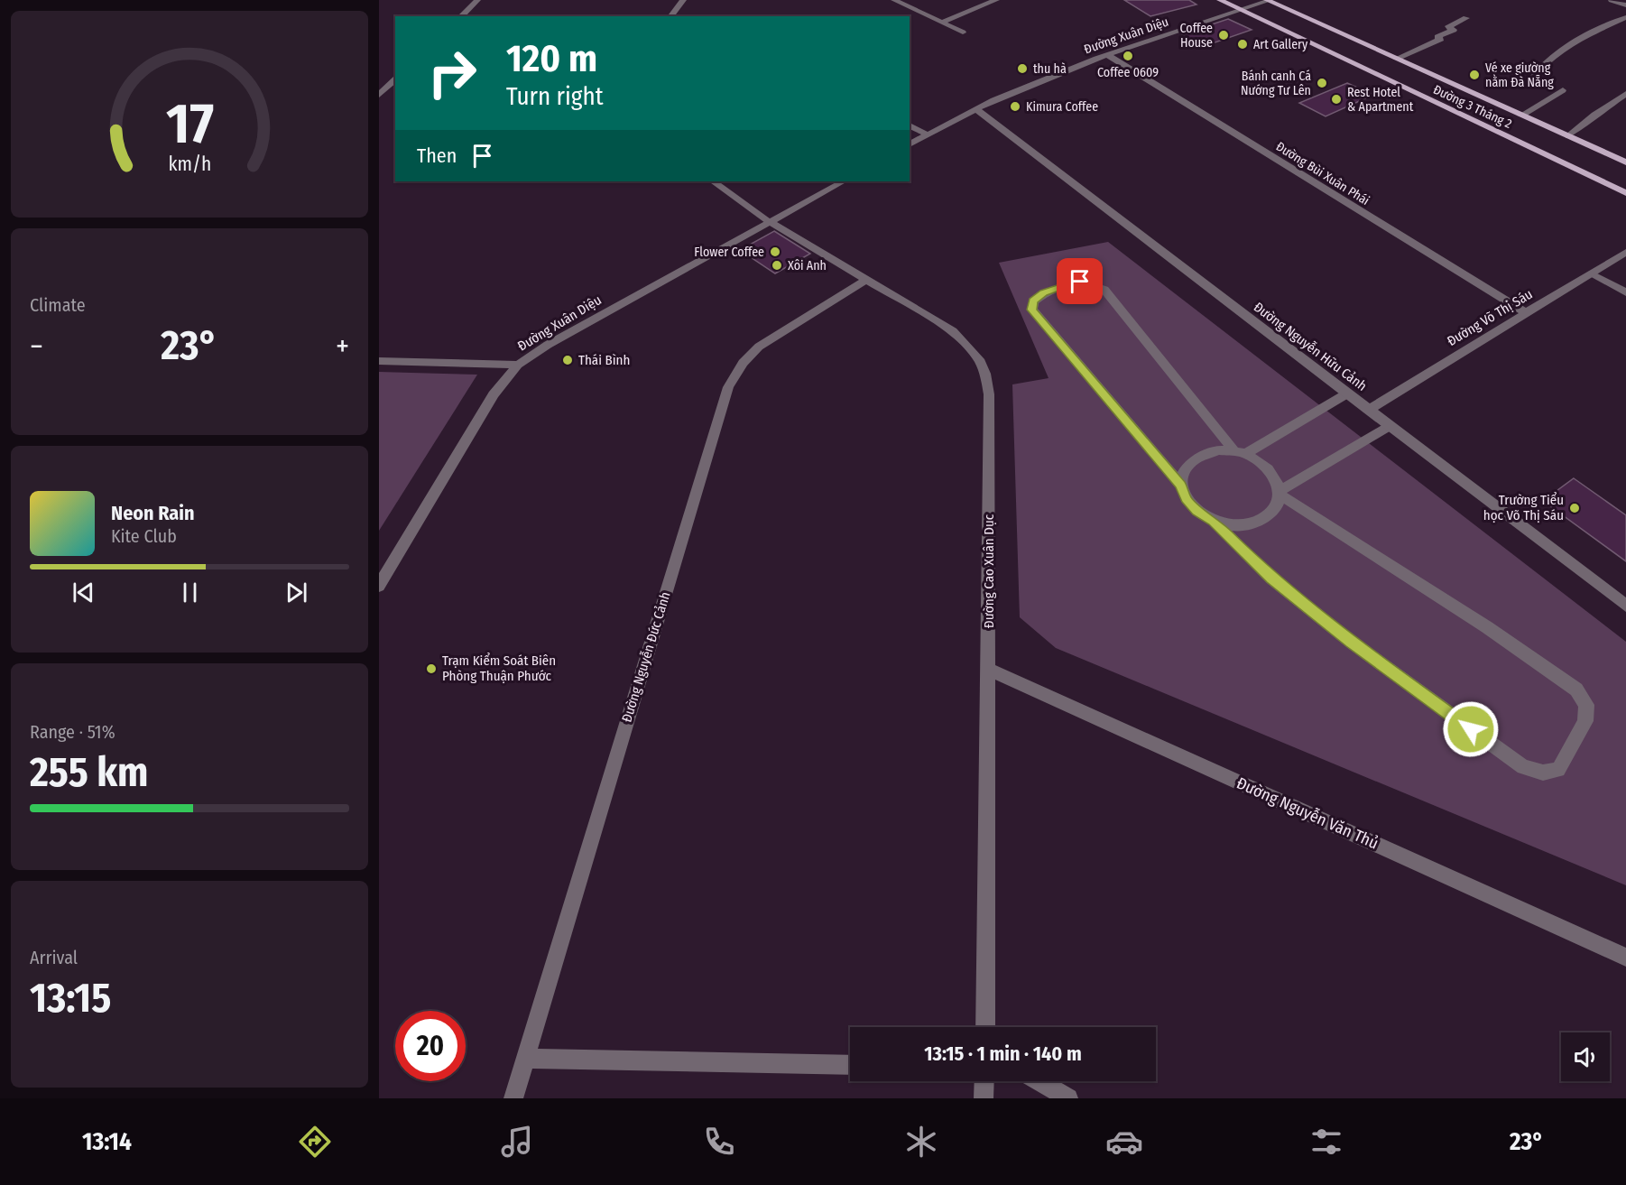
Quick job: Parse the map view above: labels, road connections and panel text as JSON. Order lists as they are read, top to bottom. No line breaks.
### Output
{"streets":{"main road":["Đường 3 Tháng 2"],"street":["Đường Xuân Diệu","Đường Bùi Xuân Phái","Đường Võ Thị Sáu","Đường Nguyễn Hữu Cảnh","Đường Cao Xuân Dục","Đường Nguyễn Đức Cảnh","Đường Nguyễn Văn Thủ"]},"crossings":[["Đường Xuân Diệu","Đường 3 Tháng 2"],["Đường Xuân Diệu","Đường Bùi Xuân Phái"],["Đường Xuân Diệu","Đường Nguyễn Hữu Cảnh"],["Đường Xuân Diệu","Đường Cao Xuân Dục"],["Đường Bùi Xuân Phái","Đường Võ Thị Sáu"],["Đường Võ Thị Sáu","Đường Nguyễn Hữu Cảnh"],["Đường Cao Xuân Dục","Đường Nguyễn Đức Cảnh"],["Đường Cao Xuân Dục","Đường Nguyễn Văn Thủ"]],"places":["Coffee House","Art Gallery","Coffee 0609","thu hà","Vé xe giường nằm Đà Nẵng","Bánh canh Cá Nướng Tư Lên","Rest Hotel & Apartment","Kimura Coffee","Flower Coffee","Xôi Anh","Thái Bình","Trường Tiểu học Võ Thị Sáu","Trạm Kiểm Soát Biên Phòng Thuận Phước"],"page":{"turn":["120 m","Turn right"],"then":"Then","tile":["Climate",["Range · 51%","255 km"],["Arrival","13:15"]],"heat":["−","23°","+"],"song":["Neon Rain","Kite Club"],"limit":"20","trip":"13:15 · 1 min · 140 m","tabs":["13:14","23°"],"gauge":["17","km/h"]}}
